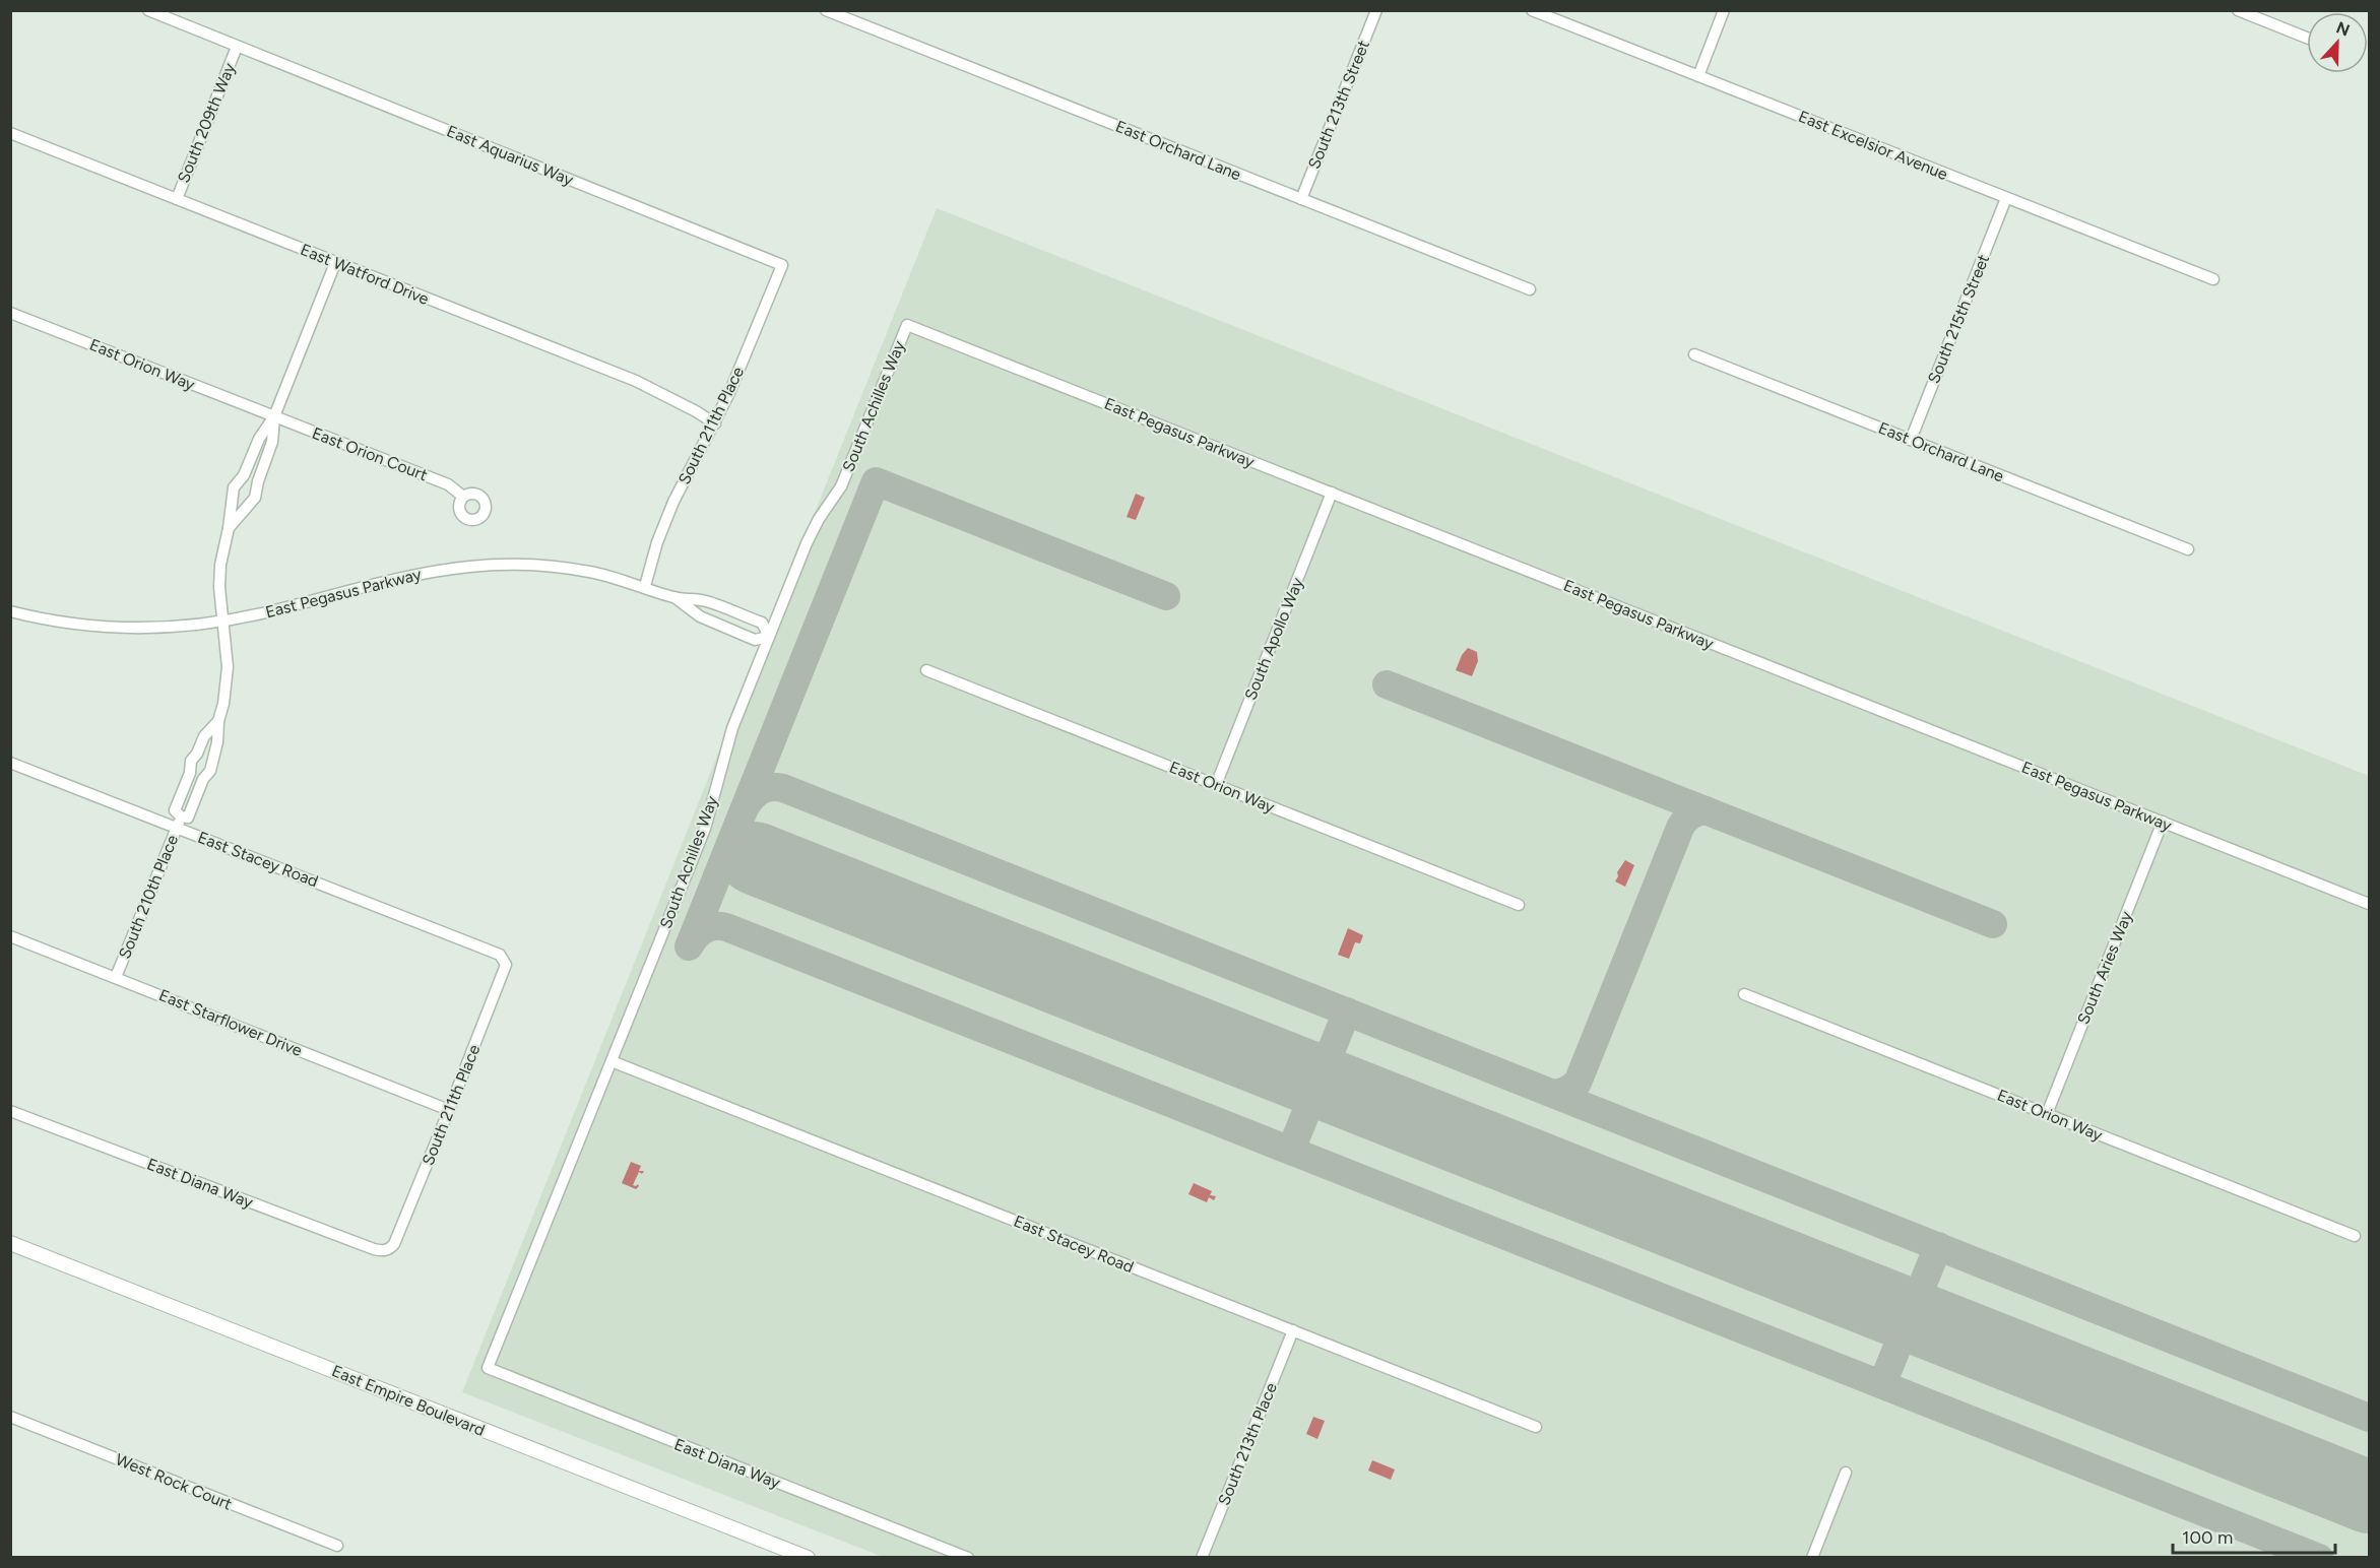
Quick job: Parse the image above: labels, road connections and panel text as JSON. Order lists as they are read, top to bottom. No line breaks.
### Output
{"streets":{"street":["South 213th Street","South 209th Way","East Excelsior Avenue","East Orchard Lane","East Aquarius Way","East Watford Drive","South 215th Street","East Orion Way","South Achilles Way","South 211th Place","East Pegasus Parkway","East Orion Court","South Apollo Way","East Stacey Road","South 210th Place","South Aries Way","East Starflower Drive","East Diana Way","East Empire Boulevard","South 213th Place","West Rock Court"]},"crossings":[["South 213th Street","East Orchard Lane"],["South 209th Way","East Aquarius Way"],["South 209th Way","East Watford Drive"],["East Excelsior Avenue","South 215th Street"],["East Orchard Lane","South 215th Street"],["East Aquarius Way","South 211th Place"],["East Watford Drive","South 211th Place"],["East Watford Drive","South 210th Place"],["East Orion Way","East Orion Court"],["East Orion Way","South Apollo Way"],["East Orion Way","South 210th Place"],["East Orion Way","South Aries Way"],["South Achilles Way","East Pegasus Parkway"],["South Achilles Way","East Stacey Road"],["South Achilles Way","East Diana Way"],["South 211th Place","East Pegasus Parkway"],["South 211th Place","East Stacey Road"],["South 211th Place","East Starflower Drive"],["South 211th Place","East Diana Way"],["East Pegasus Parkway","South Apollo Way"],["East Pegasus Parkway","South 210th Place"],["East Pegasus Parkway","South Aries Way"],["East Orion Court","South 210th Place"],["East Stacey Road","South 210th Place"],["East Stacey Road","South 213th Place"],["South 210th Place","East Starflower Drive"]],"scale_bar":"100 m","north":"top"}
